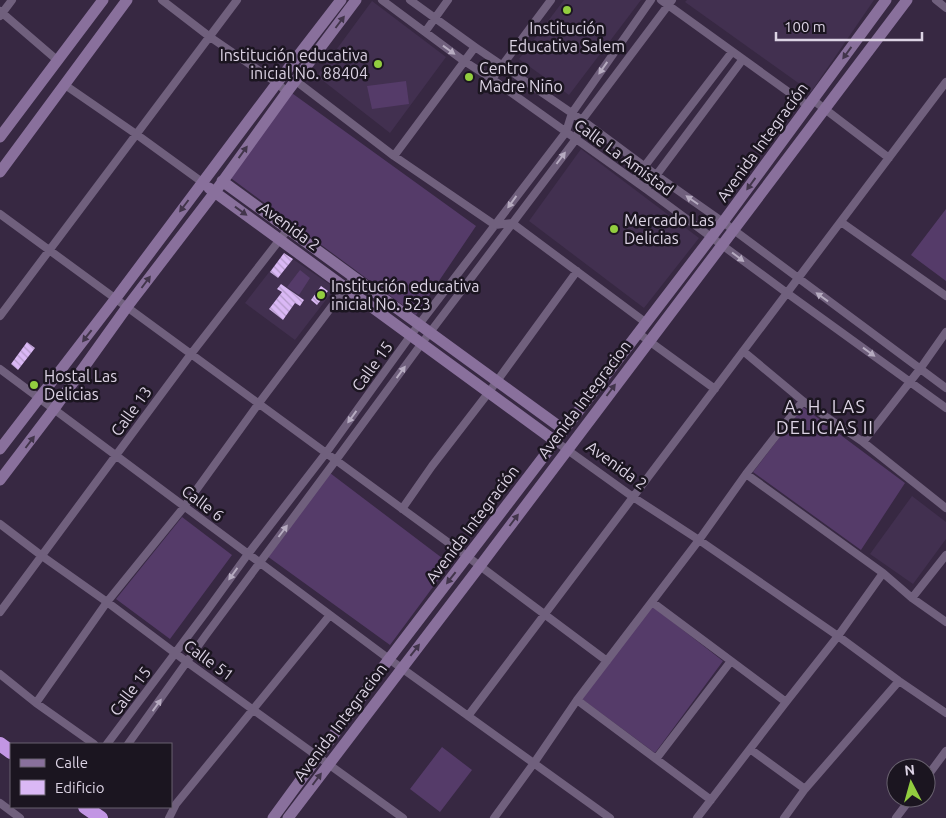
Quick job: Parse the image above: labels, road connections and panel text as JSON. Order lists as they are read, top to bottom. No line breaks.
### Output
{"streets":{"main road":["Avenida Integración","Avenida 2","Avenida Integracion"],"street":["Calle La Amistad","Calle 15","Calle 13","Calle 6","Calle 51"]},"crossings":[["Avenida Integración","Calle La Amistad"],["Avenida Integración","Avenida 2"],["Avenida Integración","Calle 6"],["Avenida Integración","Calle 51"],["Calle La Amistad","Calle 15"],["Calle La Amistad","Avenida Integracion"],["Avenida 2","Calle 15"],["Avenida 2","Avenida Integracion"],["Avenida 2","Calle 13"],["Calle 15","Calle 6"],["Calle 15","Calle 51"],["Avenida Integracion","Calle 6"],["Avenida Integracion","Calle 51"],["Calle 13","Calle 6"],["Calle 13","Calle 51"]],"one_way":["Avenida Integración","Avenida Integracion"],"districts":["A. H. LAS DELICIAS II"],"places":["Institución Educativa Salem","Institución educativa inicial No. 88404","Centro Madre Niño","Mercado Las Delicias","Institución educativa inicial No. 523","Hostal Las Delicias"],"legend":["Calle","Edificio"],"scale_bar":"100 m","north":"top"}
